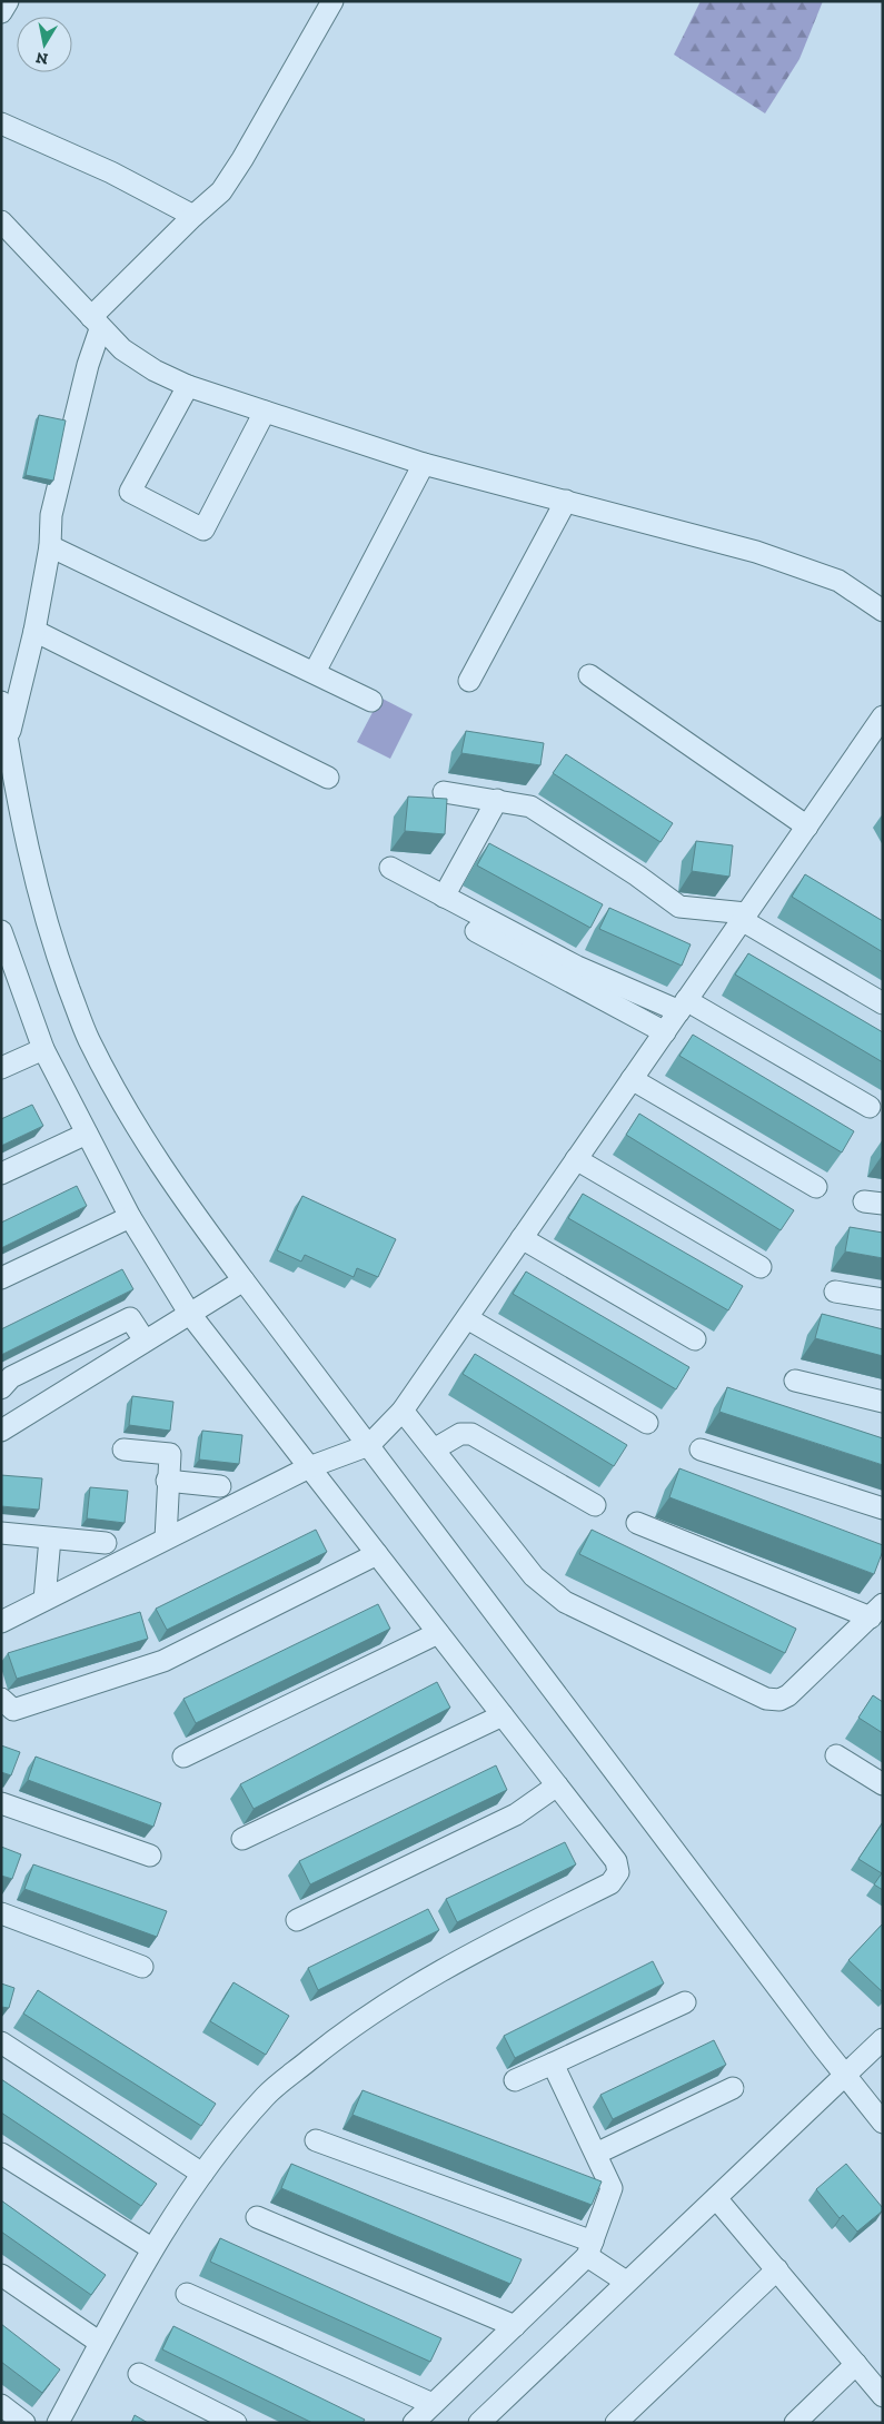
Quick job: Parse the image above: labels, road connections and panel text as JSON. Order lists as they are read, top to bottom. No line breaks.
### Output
{"north":"bottom"}
